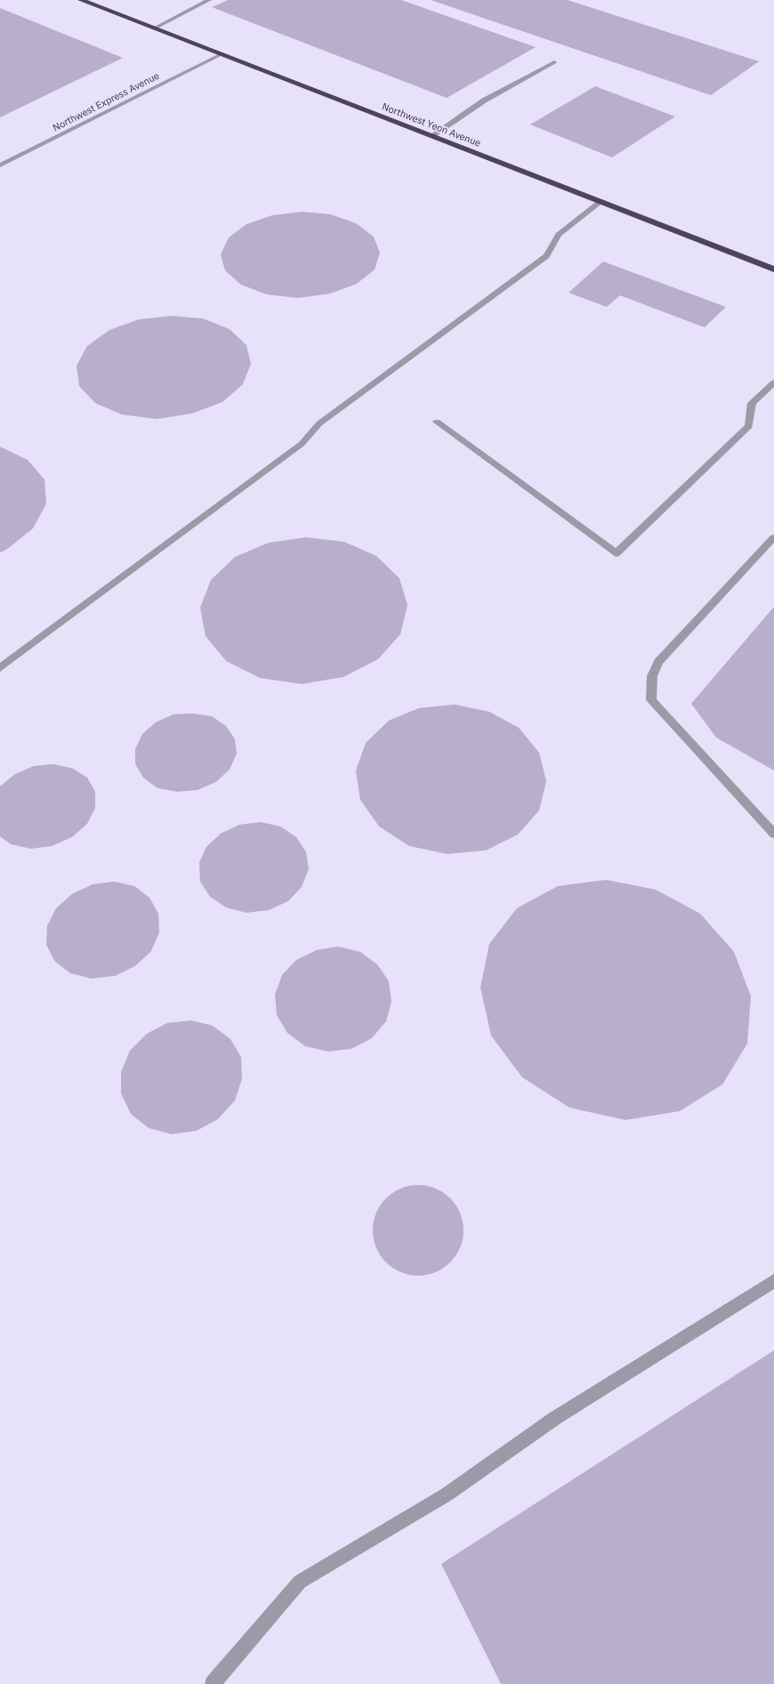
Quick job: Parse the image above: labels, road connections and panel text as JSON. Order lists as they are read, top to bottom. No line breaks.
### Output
{"streets":{"highway":["Northwest Yeon Avenue"],"street":["Northwest Express Avenue"]},"crossings":[["Northwest Express Avenue","Northwest Yeon Avenue"]]}
